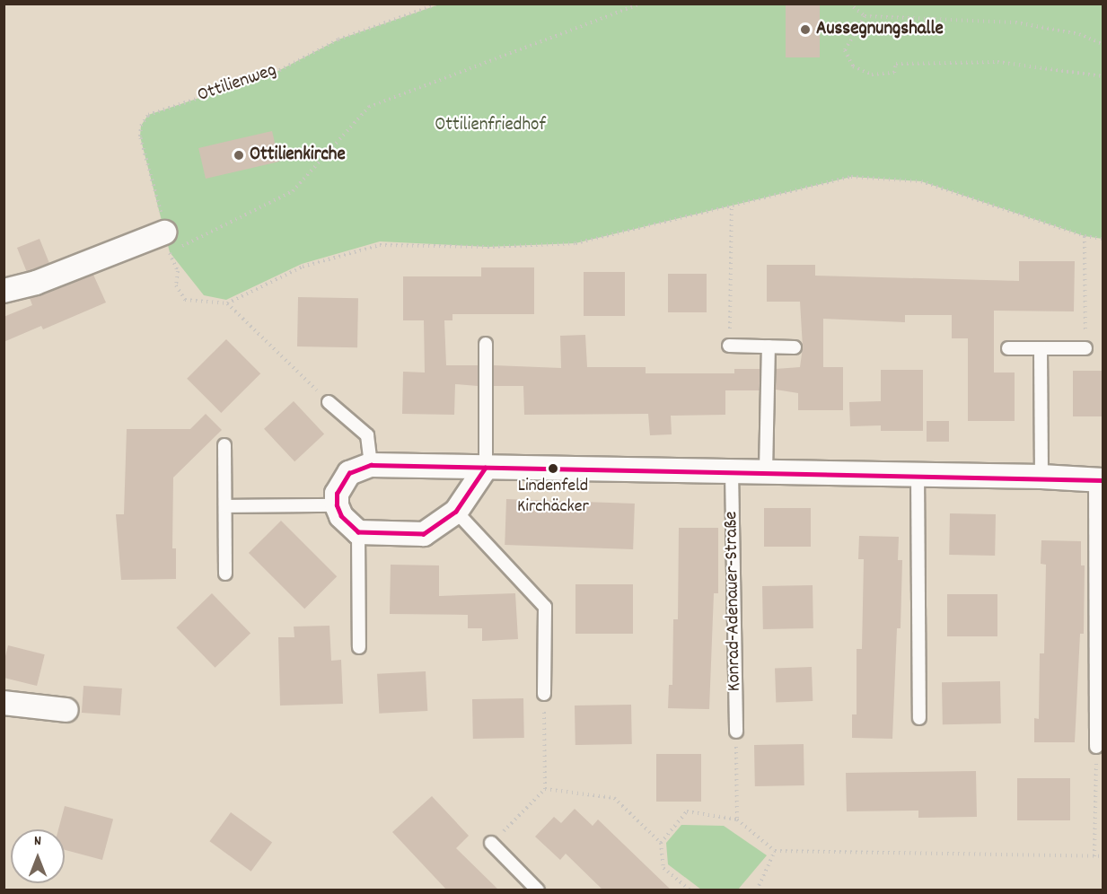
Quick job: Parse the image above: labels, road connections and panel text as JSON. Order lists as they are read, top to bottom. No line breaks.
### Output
{"streets":{"lane":["Konrad-Adenauer-Straße"],"path":["Ottilienweg"]},"parks":["Ottilienfriedhof"],"places":["Aussegnungshalle","Ottilienkirche","Lindenfeld Kirchäcker"],"north":"top"}
